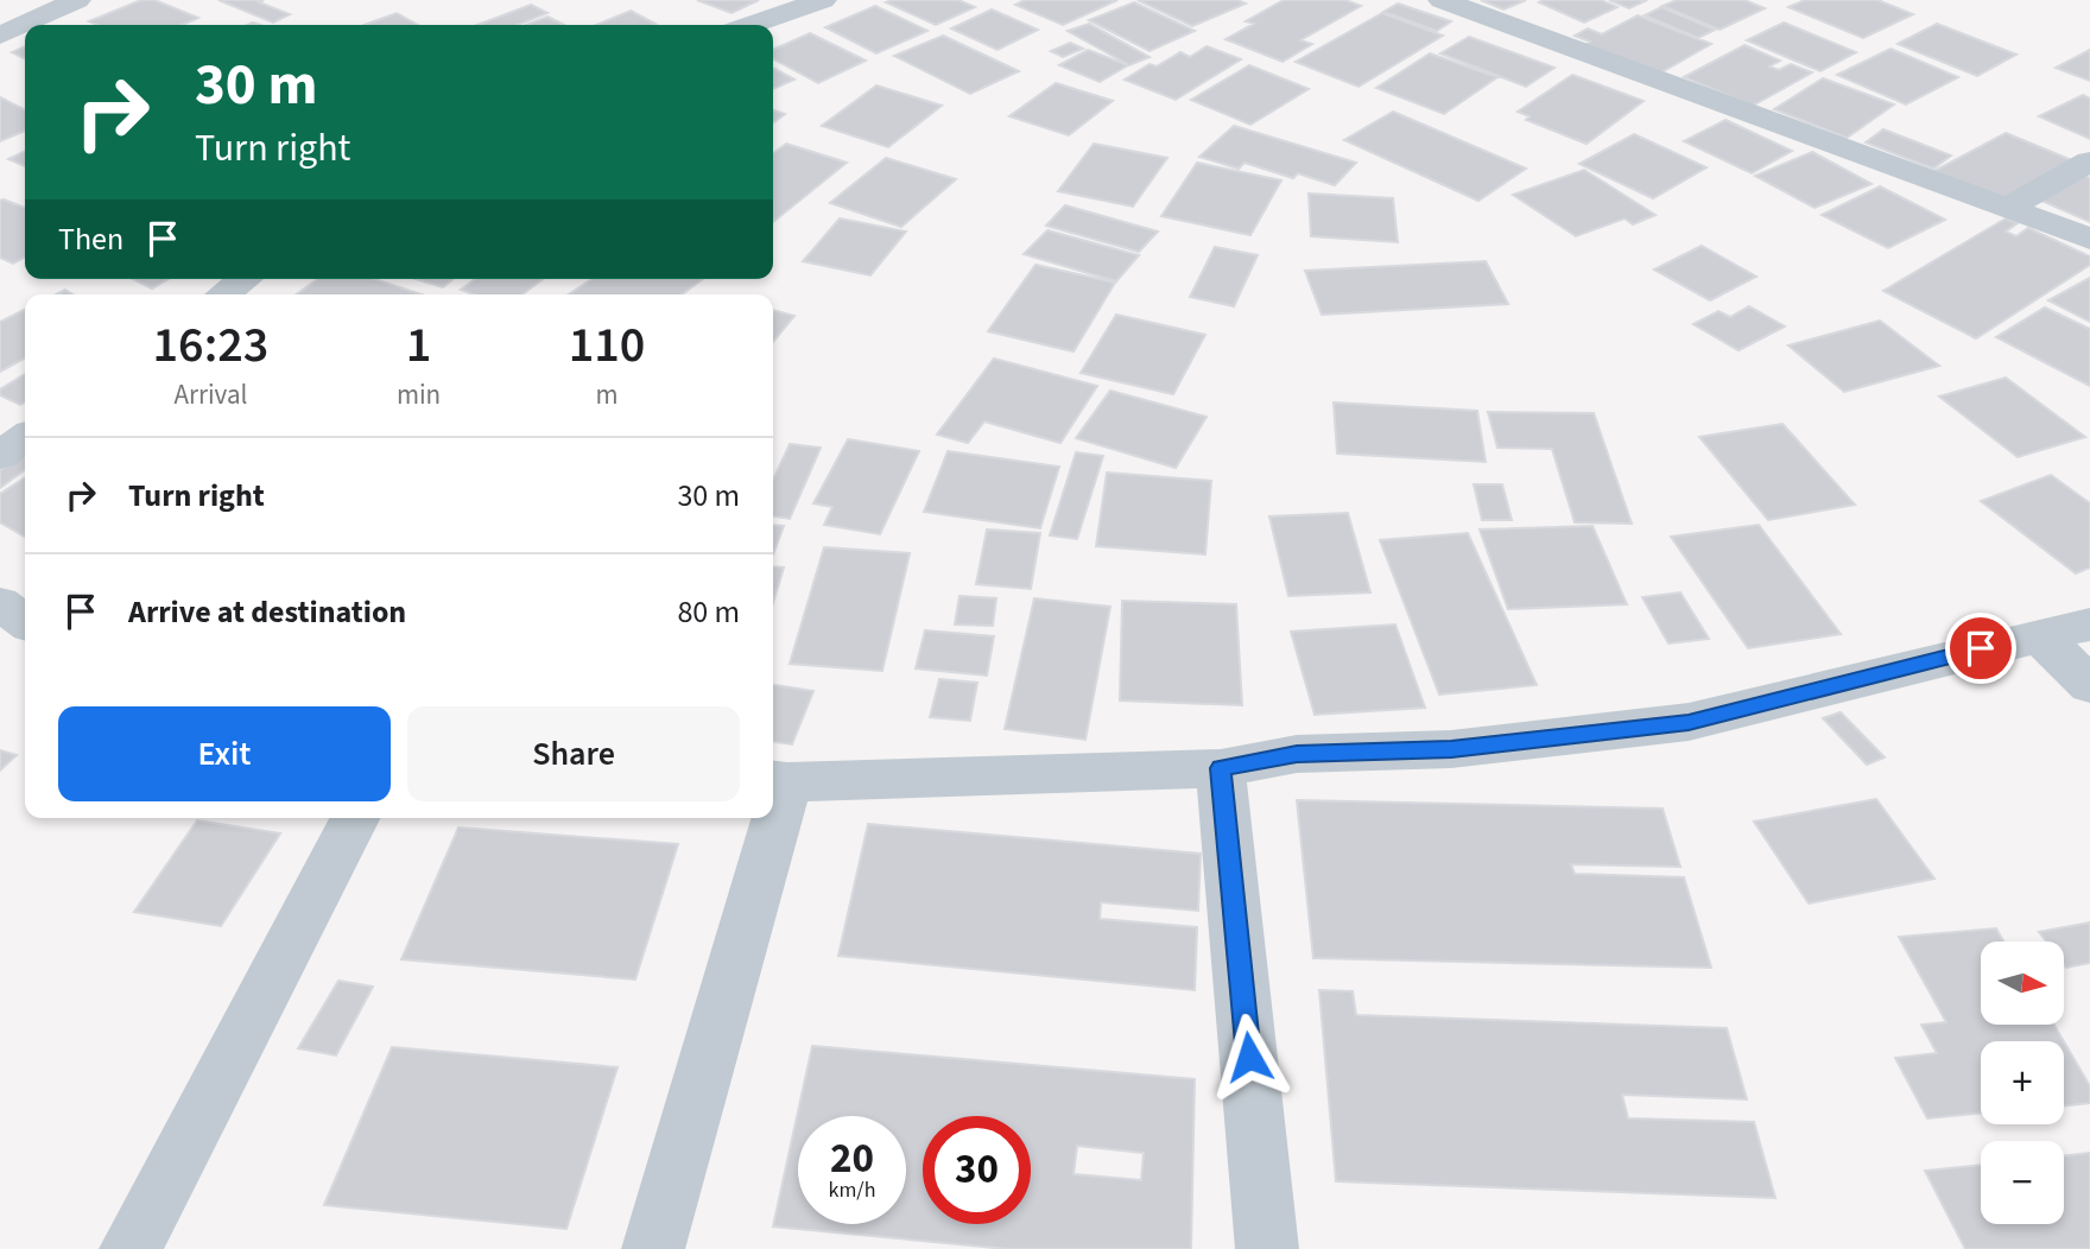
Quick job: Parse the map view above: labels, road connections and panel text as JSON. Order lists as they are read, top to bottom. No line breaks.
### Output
{"north":"right","page":{"turn":["30 m","Turn right"],"then":"Then","eta":["16:23","Arrival","1","min","110","m"],"list":[{"name":"Turn right","value":"30 m"},{"name":"Arrive at destination","value":"80 m"}],"buttons":["Exit","Share"],"map_buttons":["+","−"],"speed":"20 km/h","limit":"30"}}
